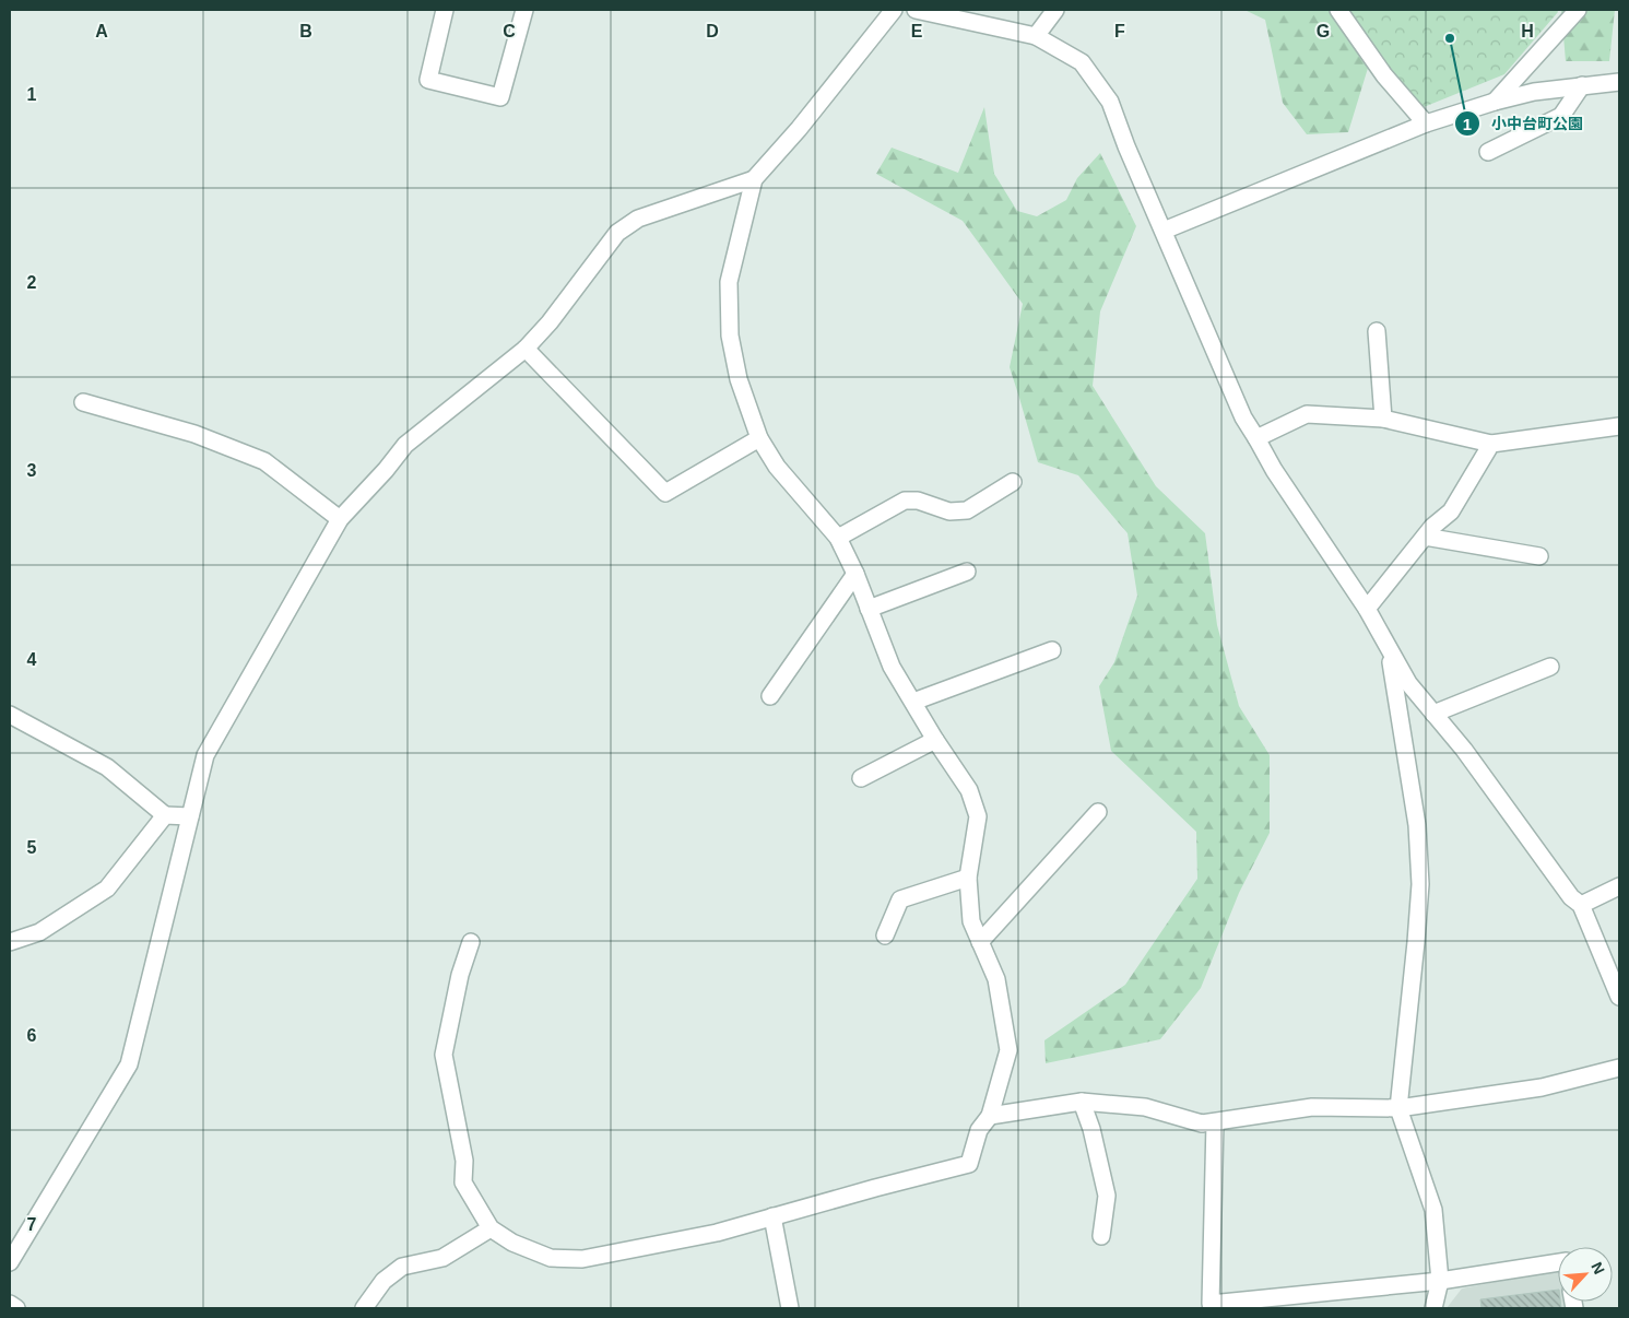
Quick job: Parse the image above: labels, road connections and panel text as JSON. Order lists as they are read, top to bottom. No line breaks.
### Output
{"places":["小中台町公園"],"north":"top right","grid":{"columns":["A","B","C","D","E","F","G","H"],"rows":["1","2","3","4","5","6","7"]}}
